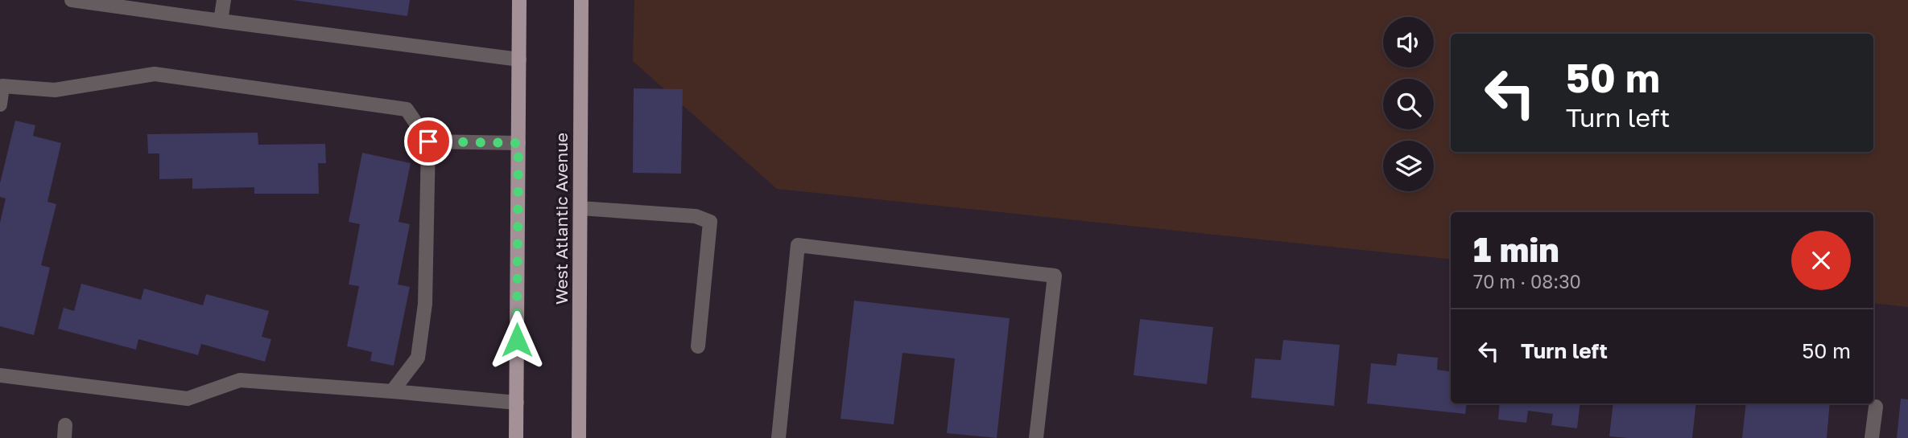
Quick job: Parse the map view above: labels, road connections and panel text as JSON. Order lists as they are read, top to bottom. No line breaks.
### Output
{"streets":{"main road":["West Atlantic Avenue"]},"page":{"turn":["50 m","Turn left"],"heading":["1 min","70 m · 08:30"],"list":[{"name":"Turn left","value":"50 m"}]}}
